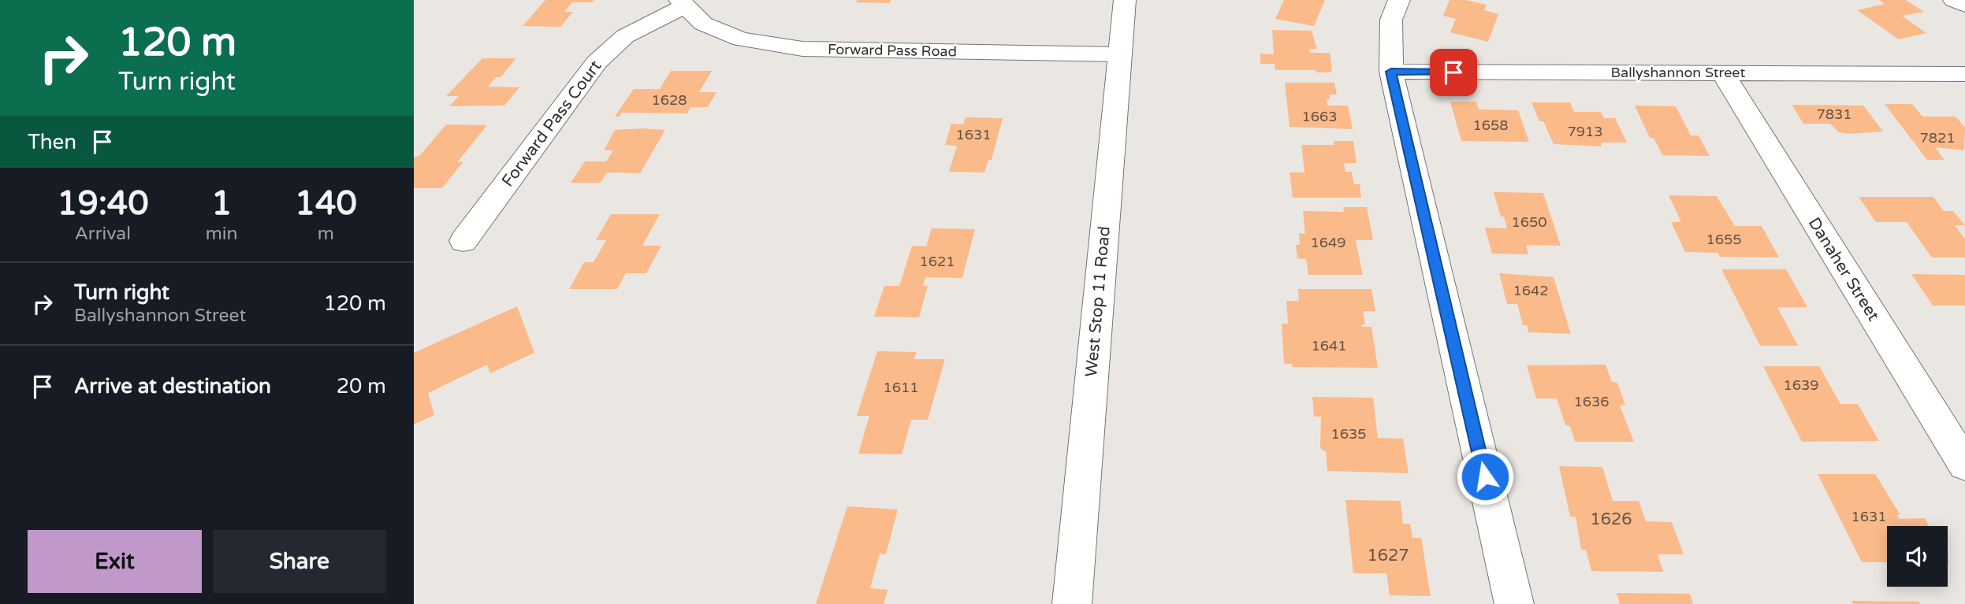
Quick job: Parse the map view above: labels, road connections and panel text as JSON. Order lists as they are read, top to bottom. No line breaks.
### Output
{"streets":{"street":["Forward Pass Road","Ballyshannon Street","Forward Pass Court","Danaher Street","West Stop 11 Road"]},"crossings":[["Forward Pass Road","Forward Pass Court"],["Forward Pass Road","West Stop 11 Road"],["Ballyshannon Street","Danaher Street"]],"house_numbers":["1628","7831","1663","1658","7913","1631","7821","1650","1655","1649","1621","1642","1641","1639","1611","1636","1635","1631","1626","1627"],"page":{"turn":["120 m","Turn right"],"then":"Then","eta":["19:40","Arrival","1","min","140","m"],"list":[{"name":"Turn right","note":"Ballyshannon Street","value":"120 m"},{"name":"Arrive at destination","value":"20 m"}],"buttons":["Exit","Share"]}}
